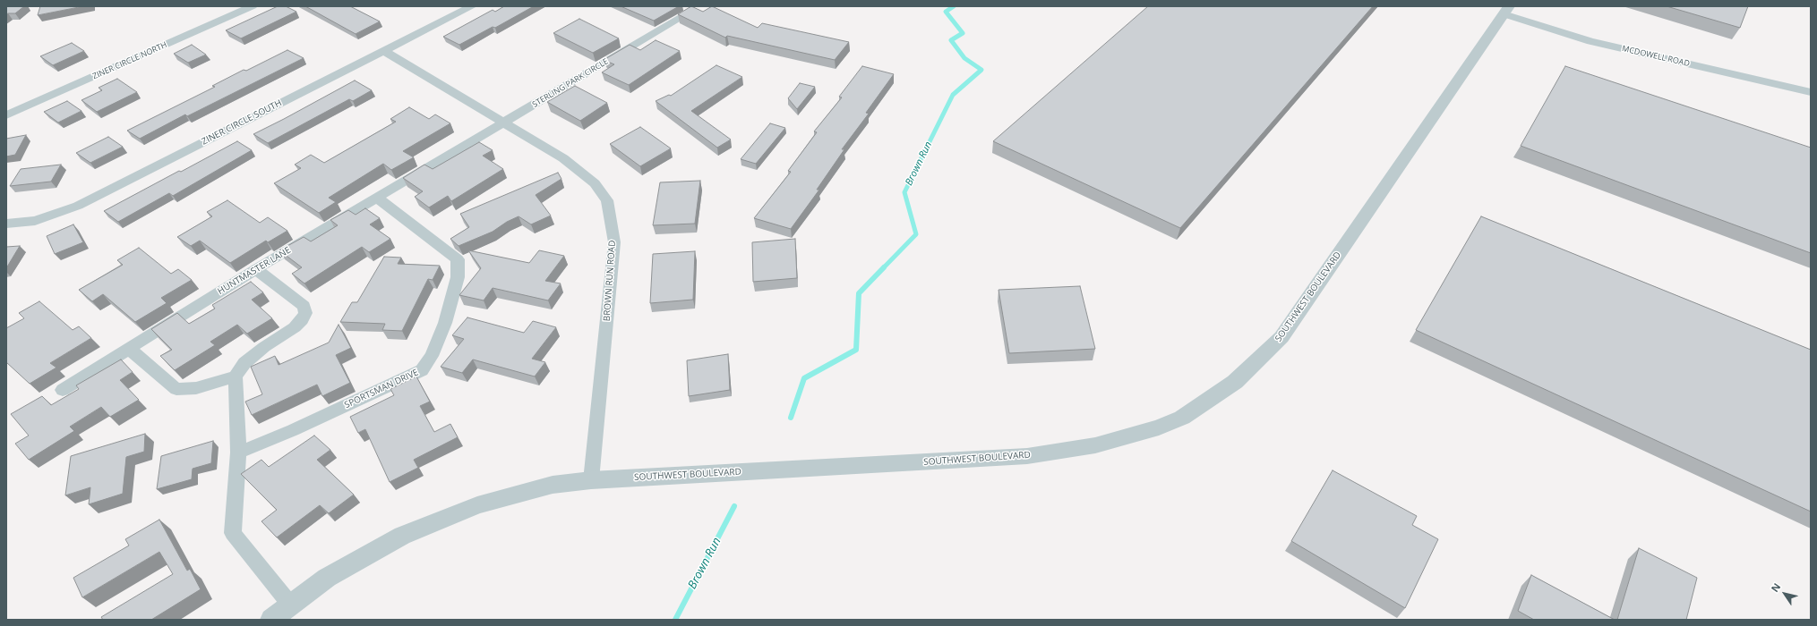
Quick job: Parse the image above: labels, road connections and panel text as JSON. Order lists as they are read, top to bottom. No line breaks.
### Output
{"streets":{"street":["MCDOWELL ROAD","ZINER CIRCLE NORTH","STERLING PARK CIRCLE","ZINER CIRCLE SOUTH","HUNTMASTER LANE","BROWN RUN ROAD","SOUTHWEST BOULEVARD","SPORTSMAN DRIVE"]},"crossings":[["MCDOWELL ROAD","SOUTHWEST BOULEVARD"],["STERLING PARK CIRCLE","HUNTMASTER LANE"],["STERLING PARK CIRCLE","BROWN RUN ROAD"],["ZINER CIRCLE SOUTH","BROWN RUN ROAD"],["HUNTMASTER LANE","BROWN RUN ROAD"],["HUNTMASTER LANE","SPORTSMAN DRIVE"],["BROWN RUN ROAD","SOUTHWEST BOULEVARD"]],"water":["Brown Run"],"north":"top left"}
